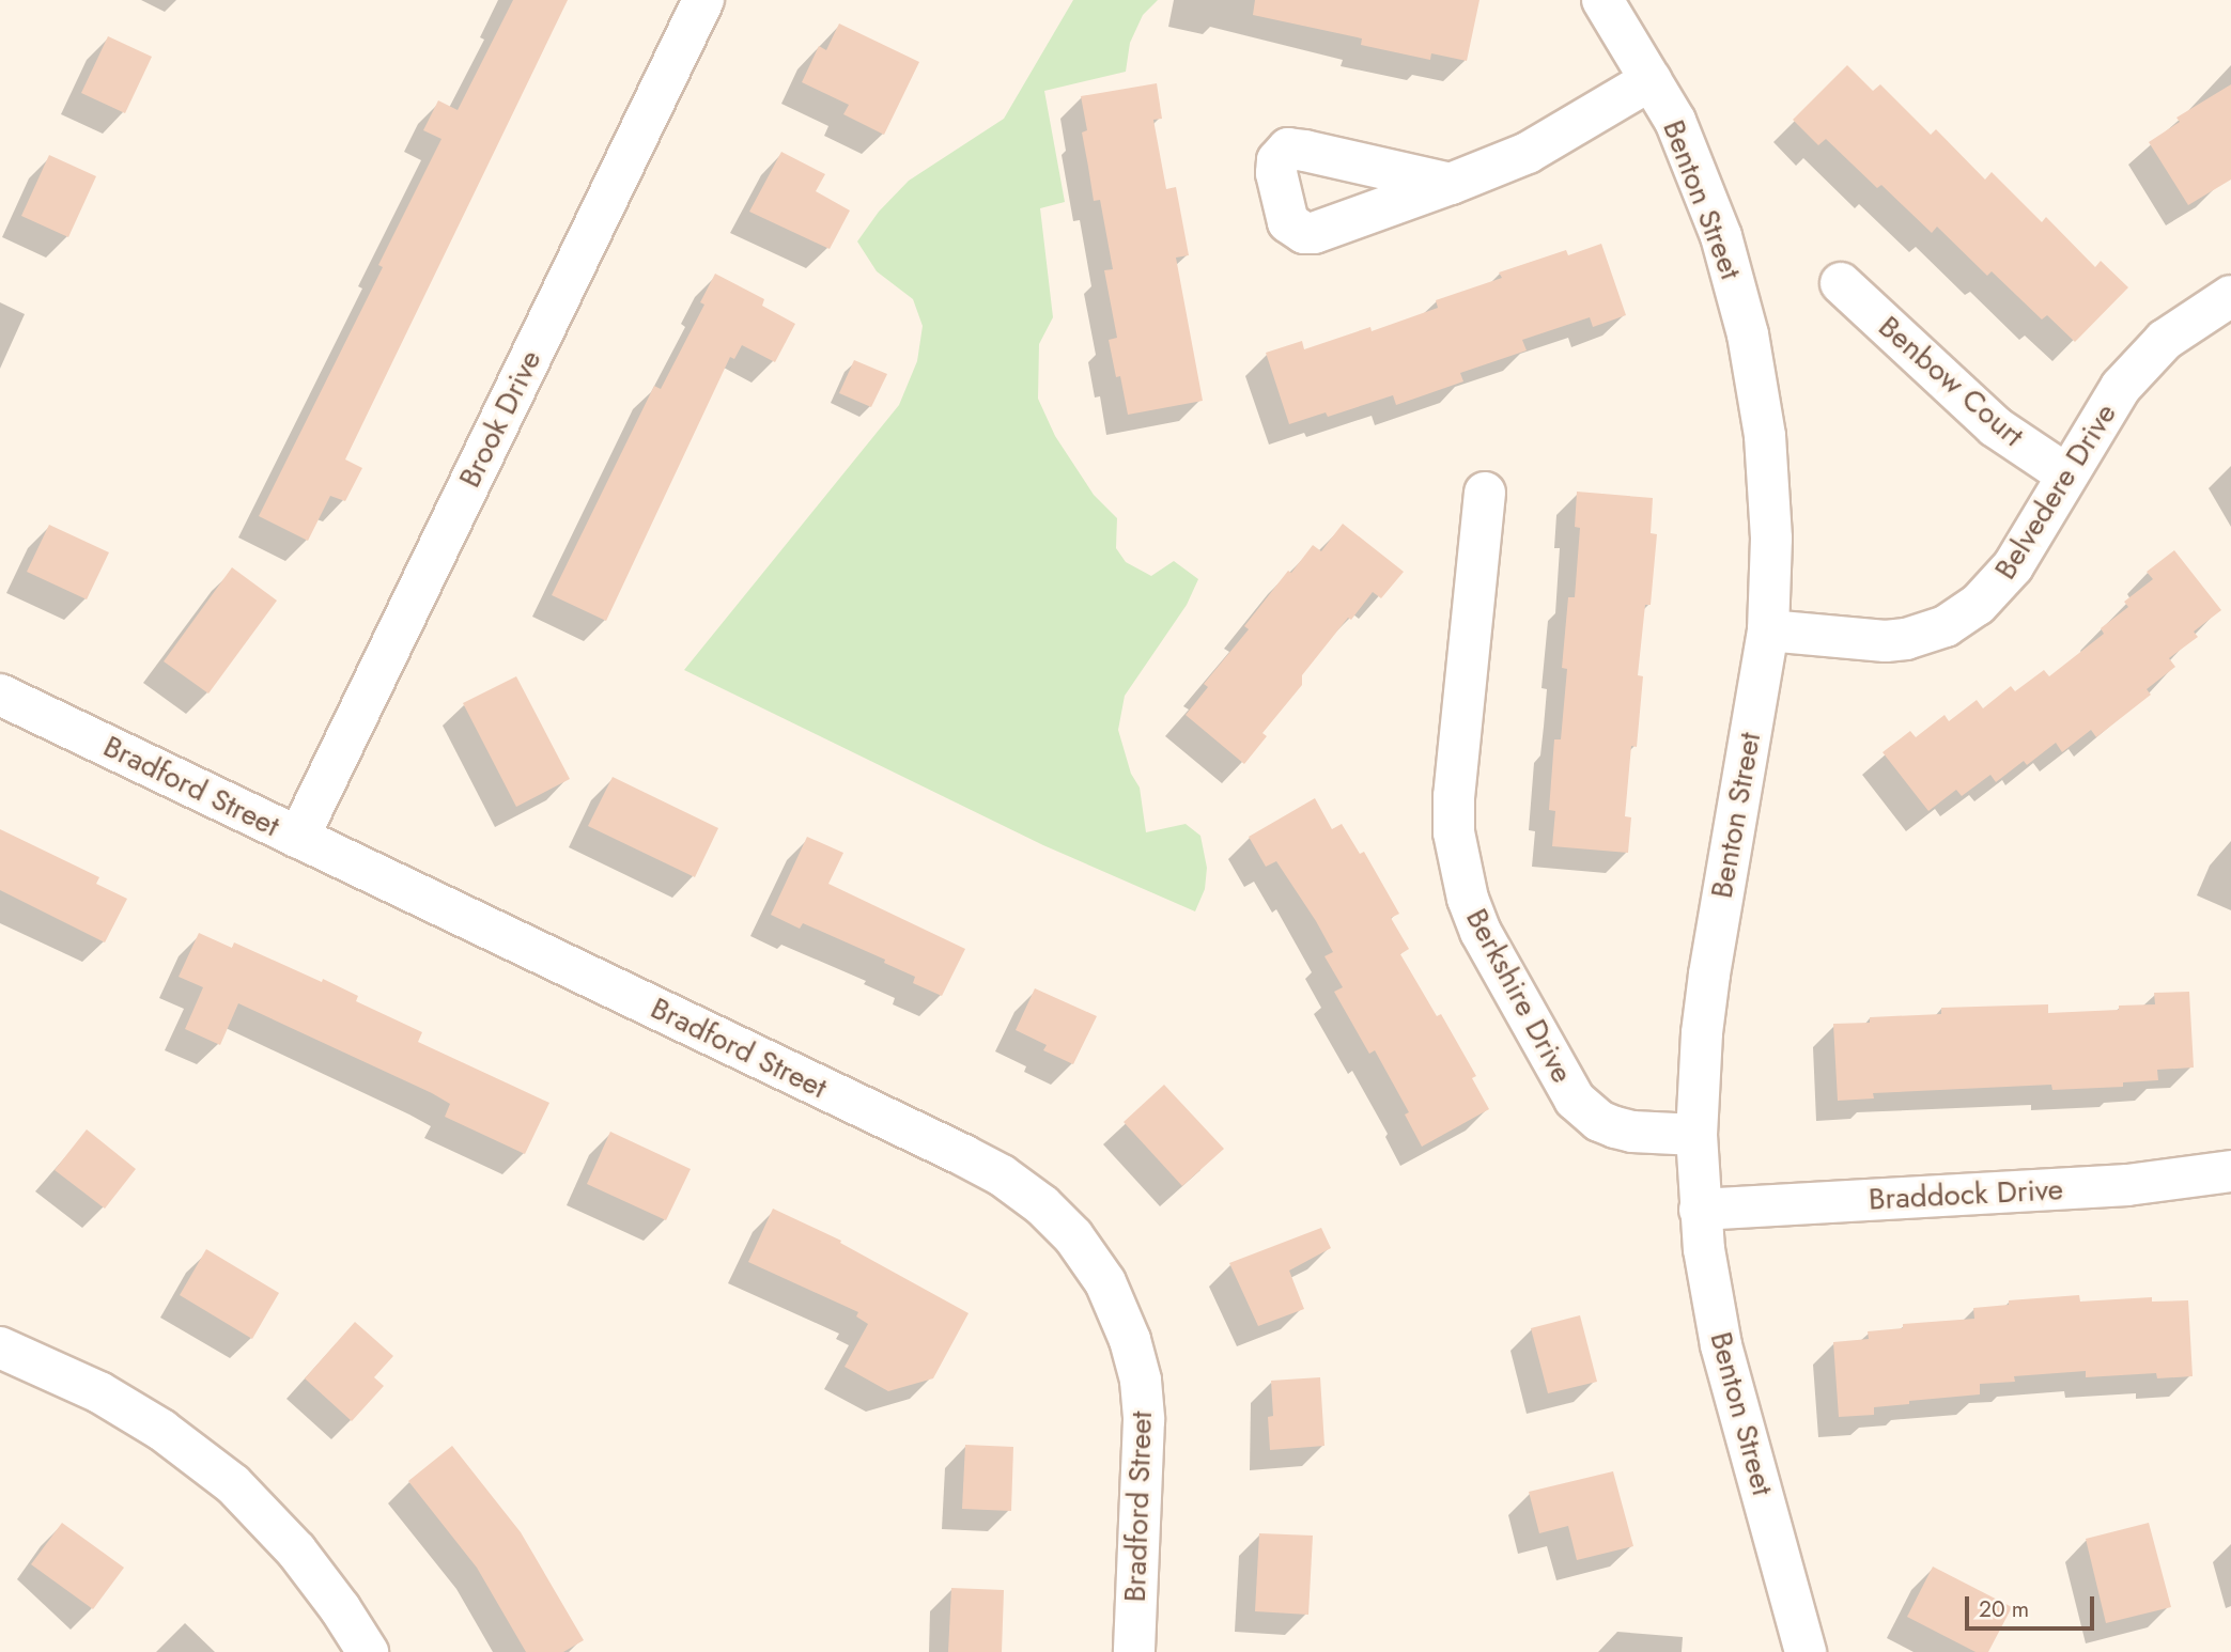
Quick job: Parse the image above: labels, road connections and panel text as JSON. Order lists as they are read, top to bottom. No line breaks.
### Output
{"streets":{"street":["Benton Street","Benbow Court","Brook Drive","Belvedere Drive","Bradford Street","Berkshire Drive","Braddock Drive"]},"crossings":[["Benton Street","Belvedere Drive"],["Benton Street","Berkshire Drive"],["Benton Street","Braddock Drive"],["Benbow Court","Belvedere Drive"],["Brook Drive","Bradford Street"]],"scale_bar":"20 m"}
